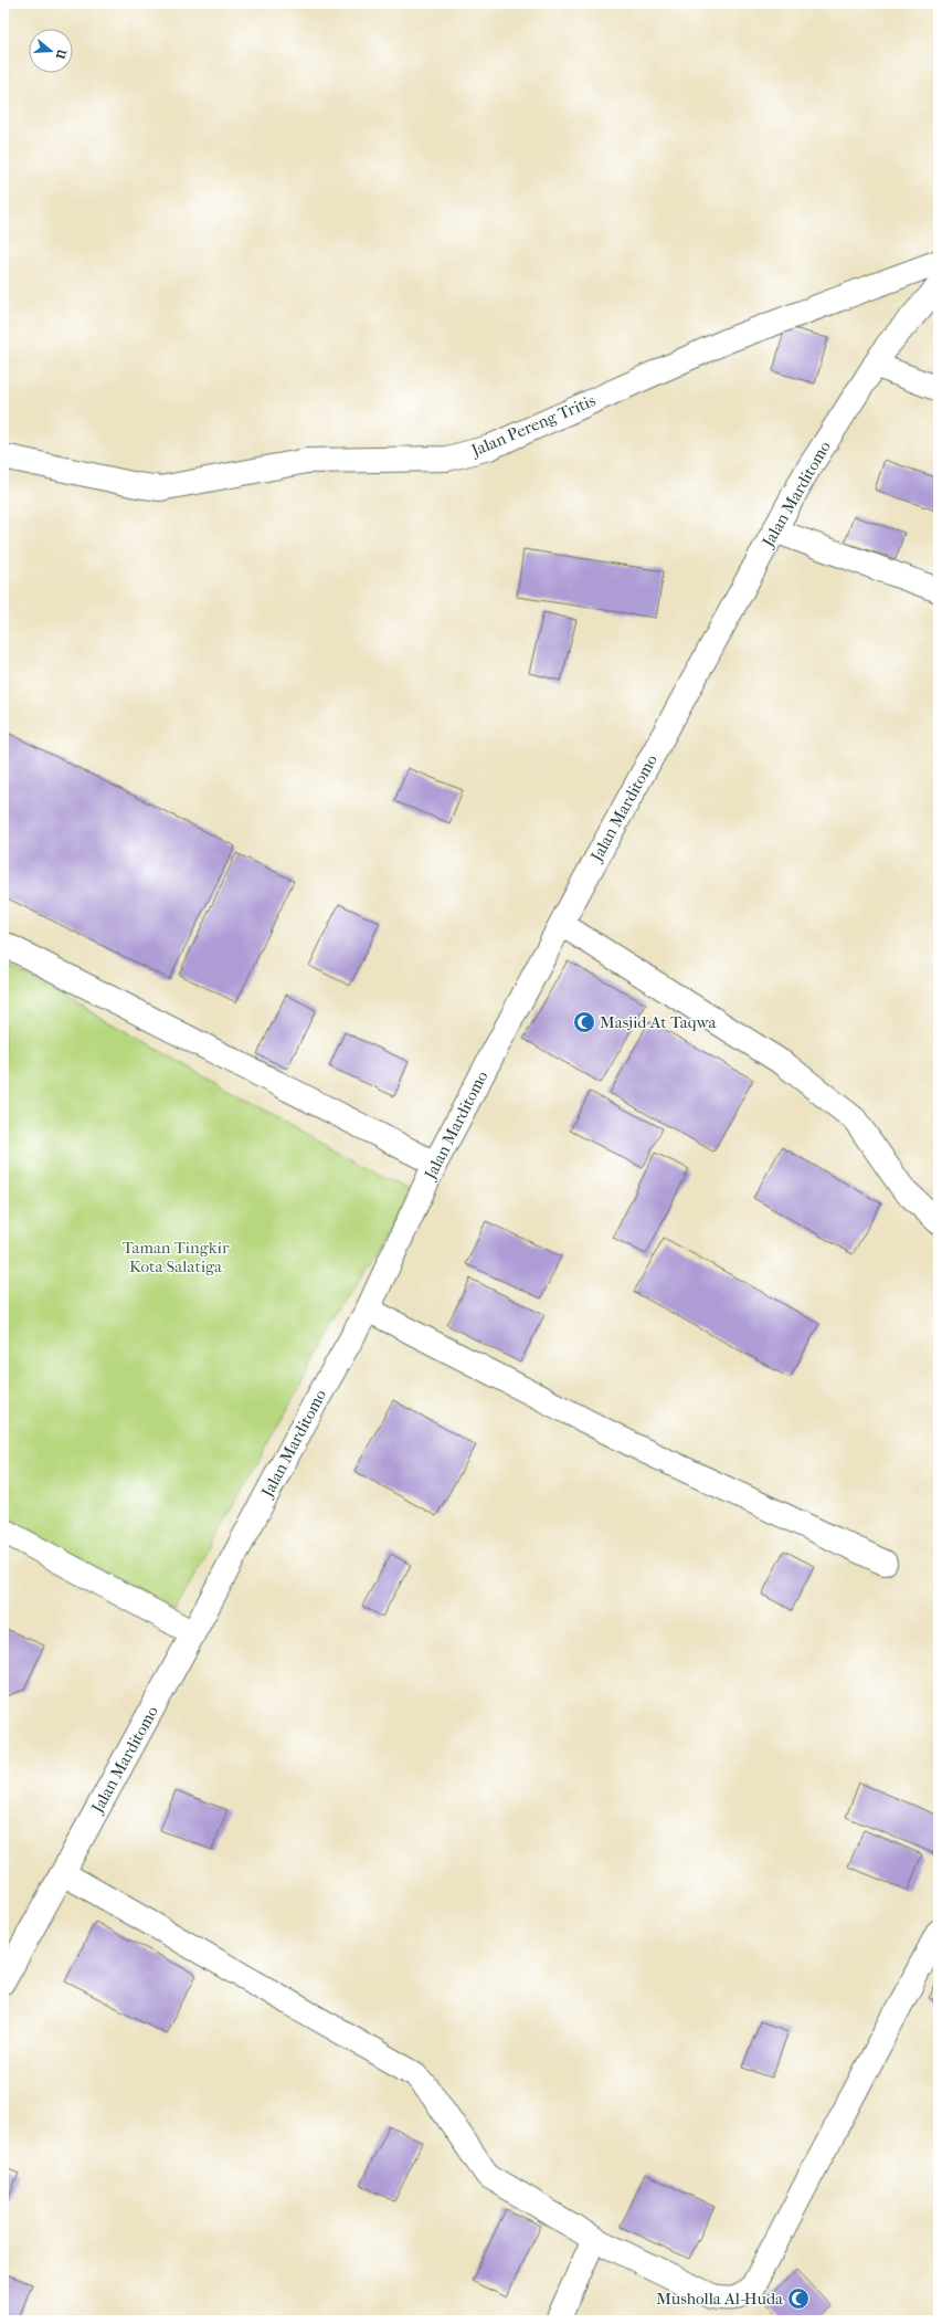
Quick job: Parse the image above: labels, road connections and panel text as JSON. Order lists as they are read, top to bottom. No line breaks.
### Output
{"streets":{"street":["Jalan Pereng Tritis","Jalan Marditomo"]},"parks":["Taman Tingkir Kota Salatiga"],"places":{"mosque":["Masjid At Taqwa","Musholla Al-Huda"]},"north":"right"}
